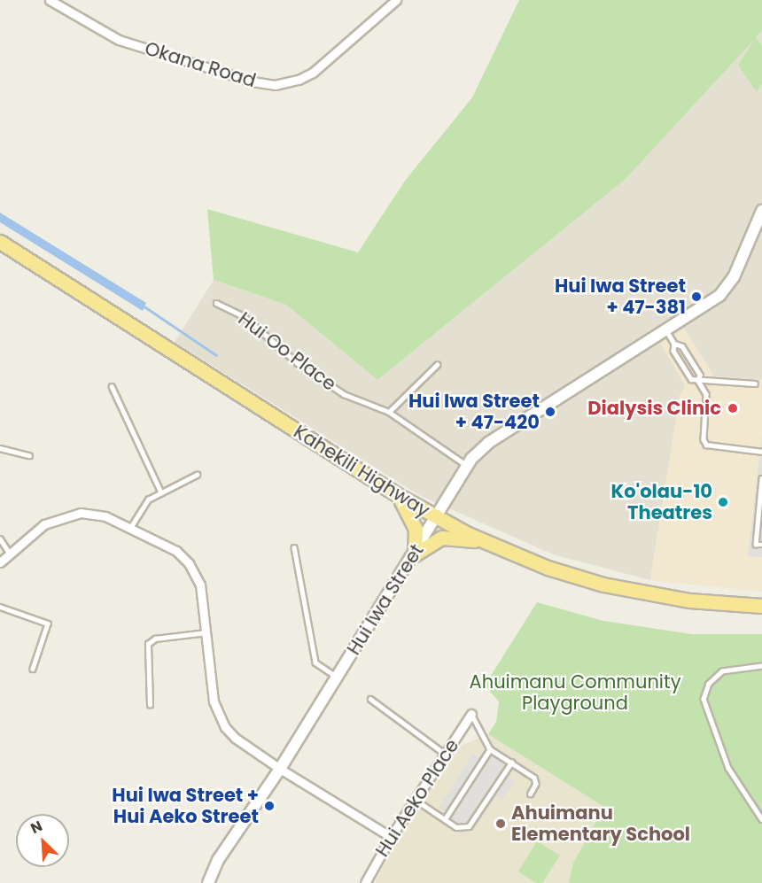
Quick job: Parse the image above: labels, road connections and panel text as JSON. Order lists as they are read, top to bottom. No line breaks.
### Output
{"streets":{"main road":["Kahekili Highway"],"street":["Okana Road","Hui Iwa Street","Hui Aeko Place"],"lane":["Hui Oo Place"]},"crossings":[["Hui Oo Place","Hui Iwa Street"],["Kahekili Highway","Hui Iwa Street"]],"parks":["Ahuimanu Community Playground"],"places":["Hui Iwa Street + 47-381","Dialysis Clinic","Hui Iwa Street + 47-420","Ko'olau-10 Theatres","Hui Iwa Street + Hui Aeko Street","Ahuimanu Elementary School"],"north":"top left"}
